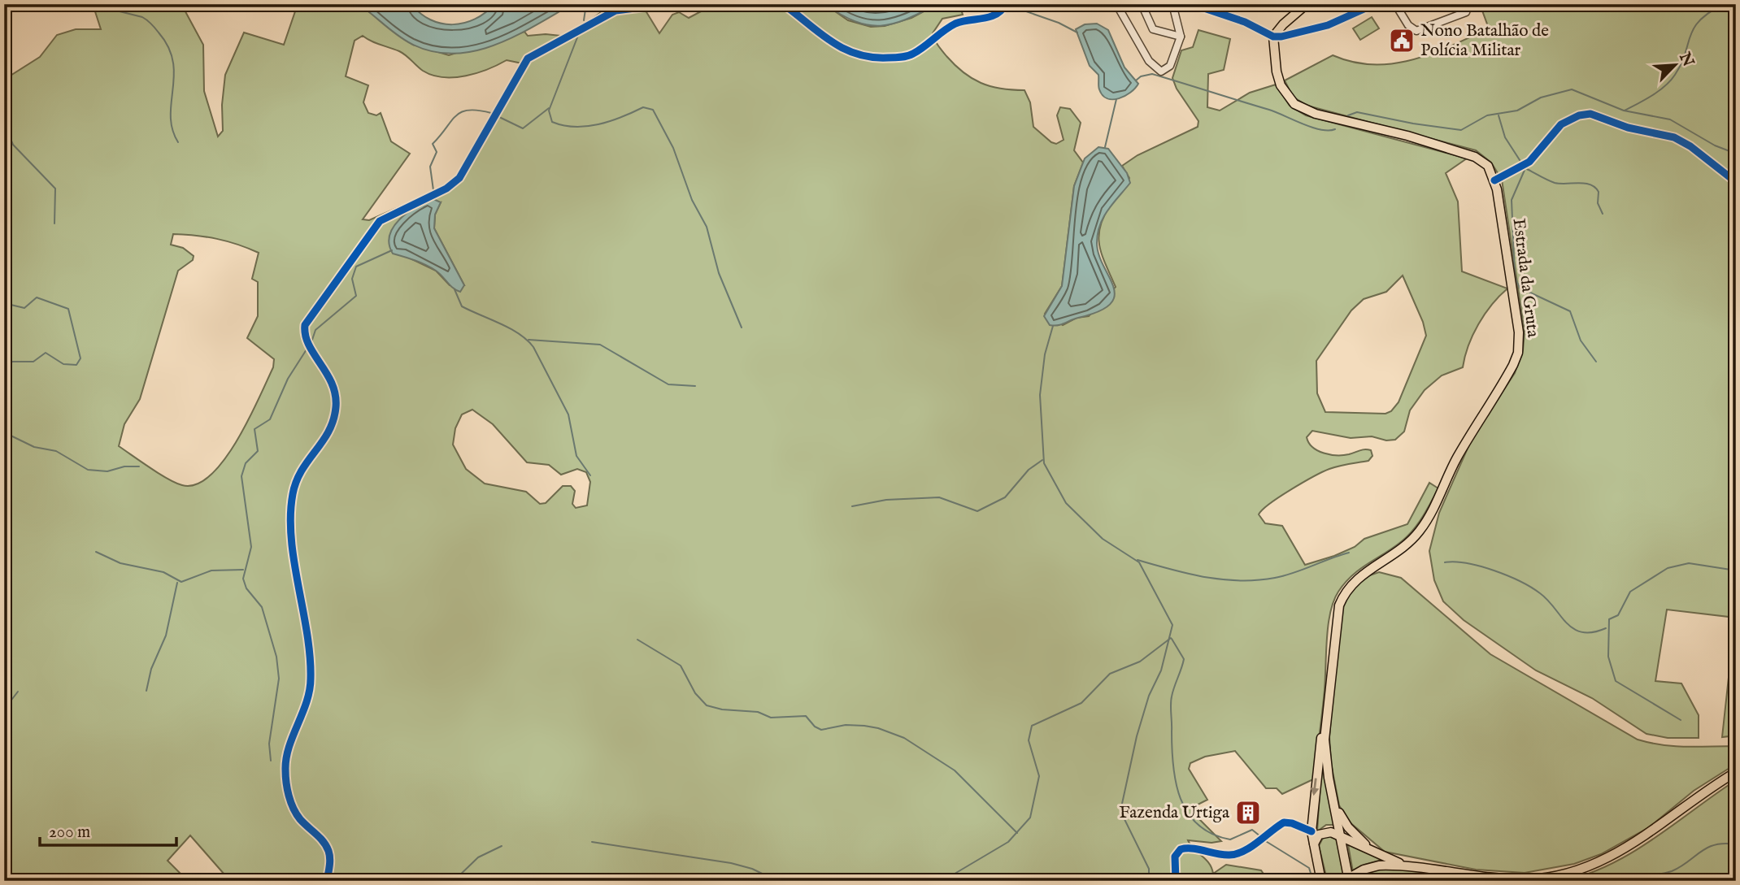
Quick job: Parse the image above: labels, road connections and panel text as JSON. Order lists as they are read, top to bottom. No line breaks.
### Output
{"streets":{"main road":["Estrada da Gruta"]},"places":{"public building":["Nono Batalhão de Polícia Militar"],"building":["Fazenda Urtiga"]},"scale_bar":"200 m","north":"top right"}
